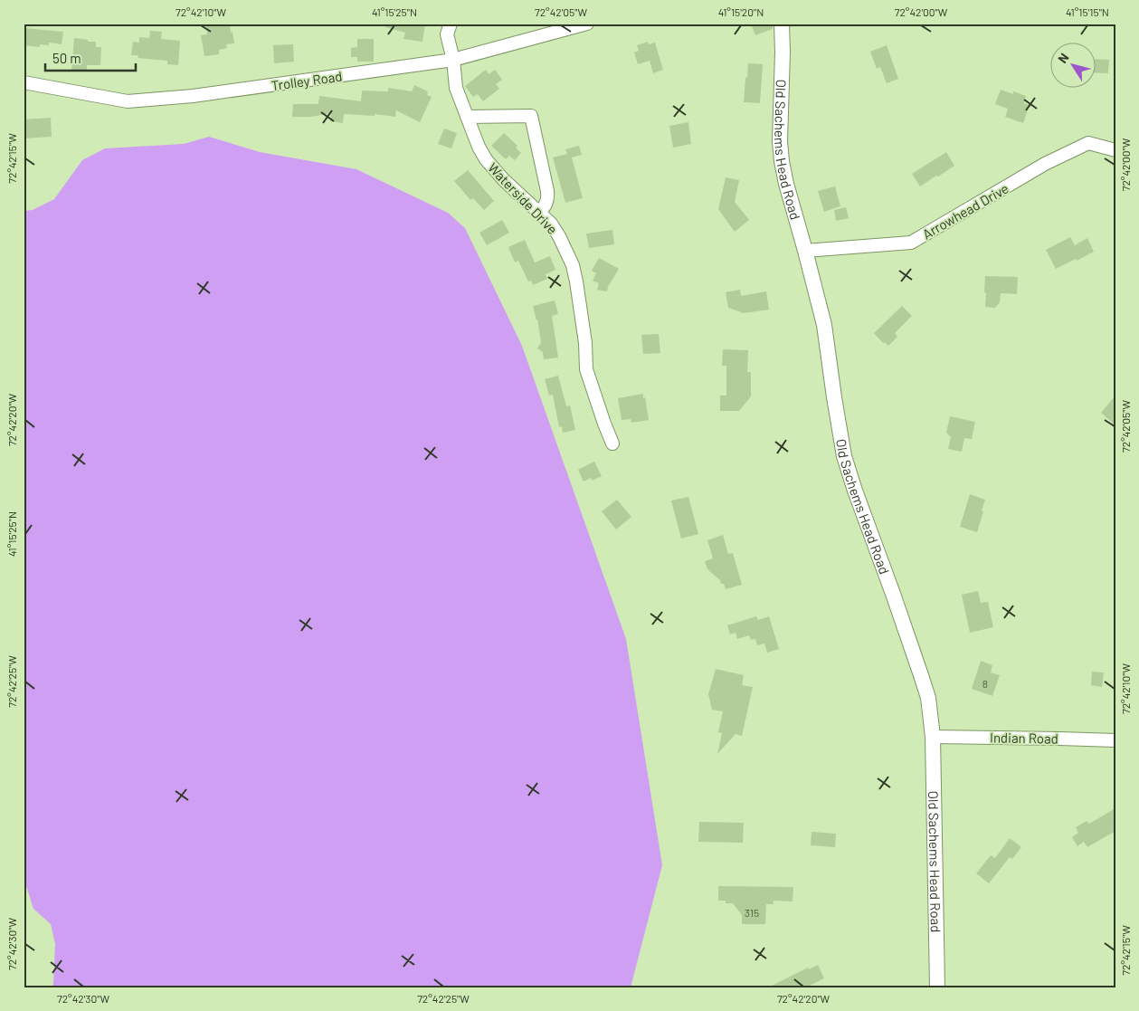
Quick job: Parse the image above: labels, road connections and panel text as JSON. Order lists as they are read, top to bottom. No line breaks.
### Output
{"streets":{"street":["Trolley Road","Old Sachems Head Road","Waterside Drive","Arrowhead Drive","Indian Road"]},"crossings":[["Trolley Road","Waterside Drive"],["Old Sachems Head Road","Arrowhead Drive"],["Old Sachems Head Road","Indian Road"]],"house_numbers":["8","315"],"scale_bar":"50 m","north":"top left","coordinates":["72°42'10\"W","41°15'25\"N","72°42'05\"W","41°15'20\"N","72°42'00\"W","41°15'15\"N","72°42'15\"W","72°42'20\"W","72°42'25\"W","72°42'30\"W"]}
